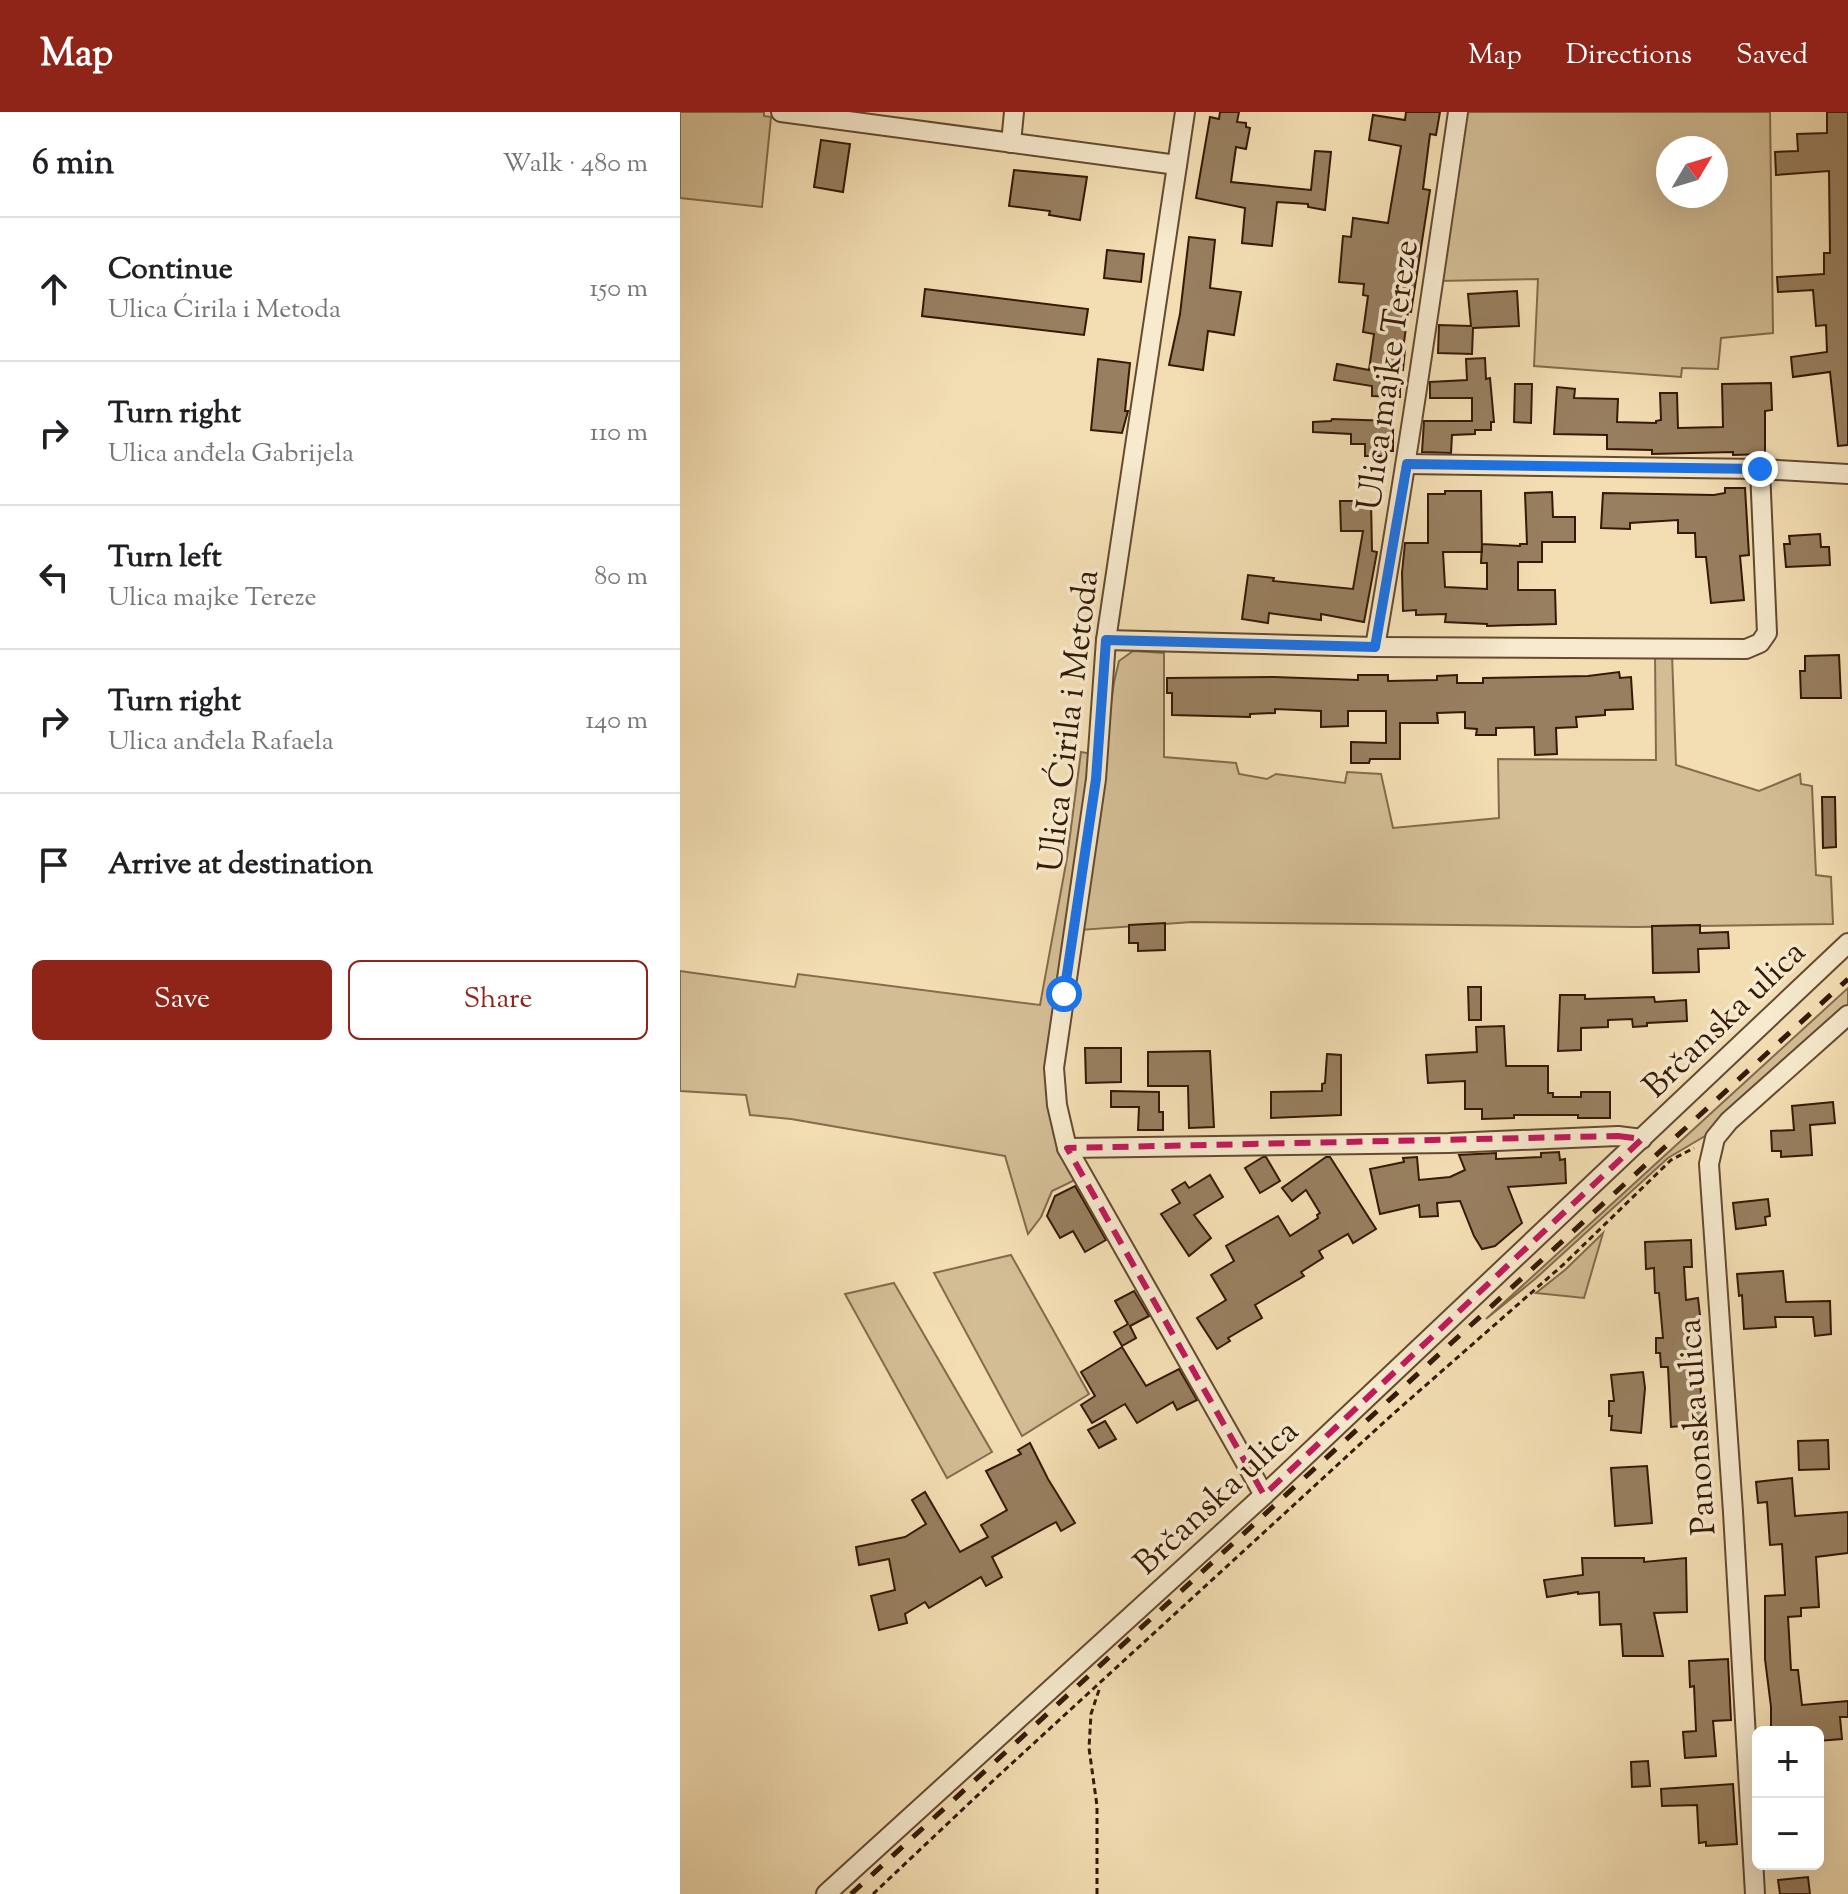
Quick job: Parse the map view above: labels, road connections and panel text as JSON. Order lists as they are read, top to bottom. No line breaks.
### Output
{"streets":{"street":["Ulica majke Tereze","Ulica Ćirila i Metoda","Brčanska ulica","Panonska ulica"]},"crossings":[["Ulica Ćirila i Metoda","Brčanska ulica"]],"north":"top right","page":{"header":"Map","nav":["Map","Directions","Saved"],"heading":["6 min","Walk · 480 m"],"list":[["Continue","Ulica Ćirila i Metoda","150 m"],["Turn right","Ulica anđela Gabrijela","110 m"],["Turn left","Ulica majke Tereze","80 m"],["Turn right","Ulica anđela Rafaela","140 m"],"Arrive at destination"],"buttons":["Save","Share"],"map_buttons":["+","−"]}}
